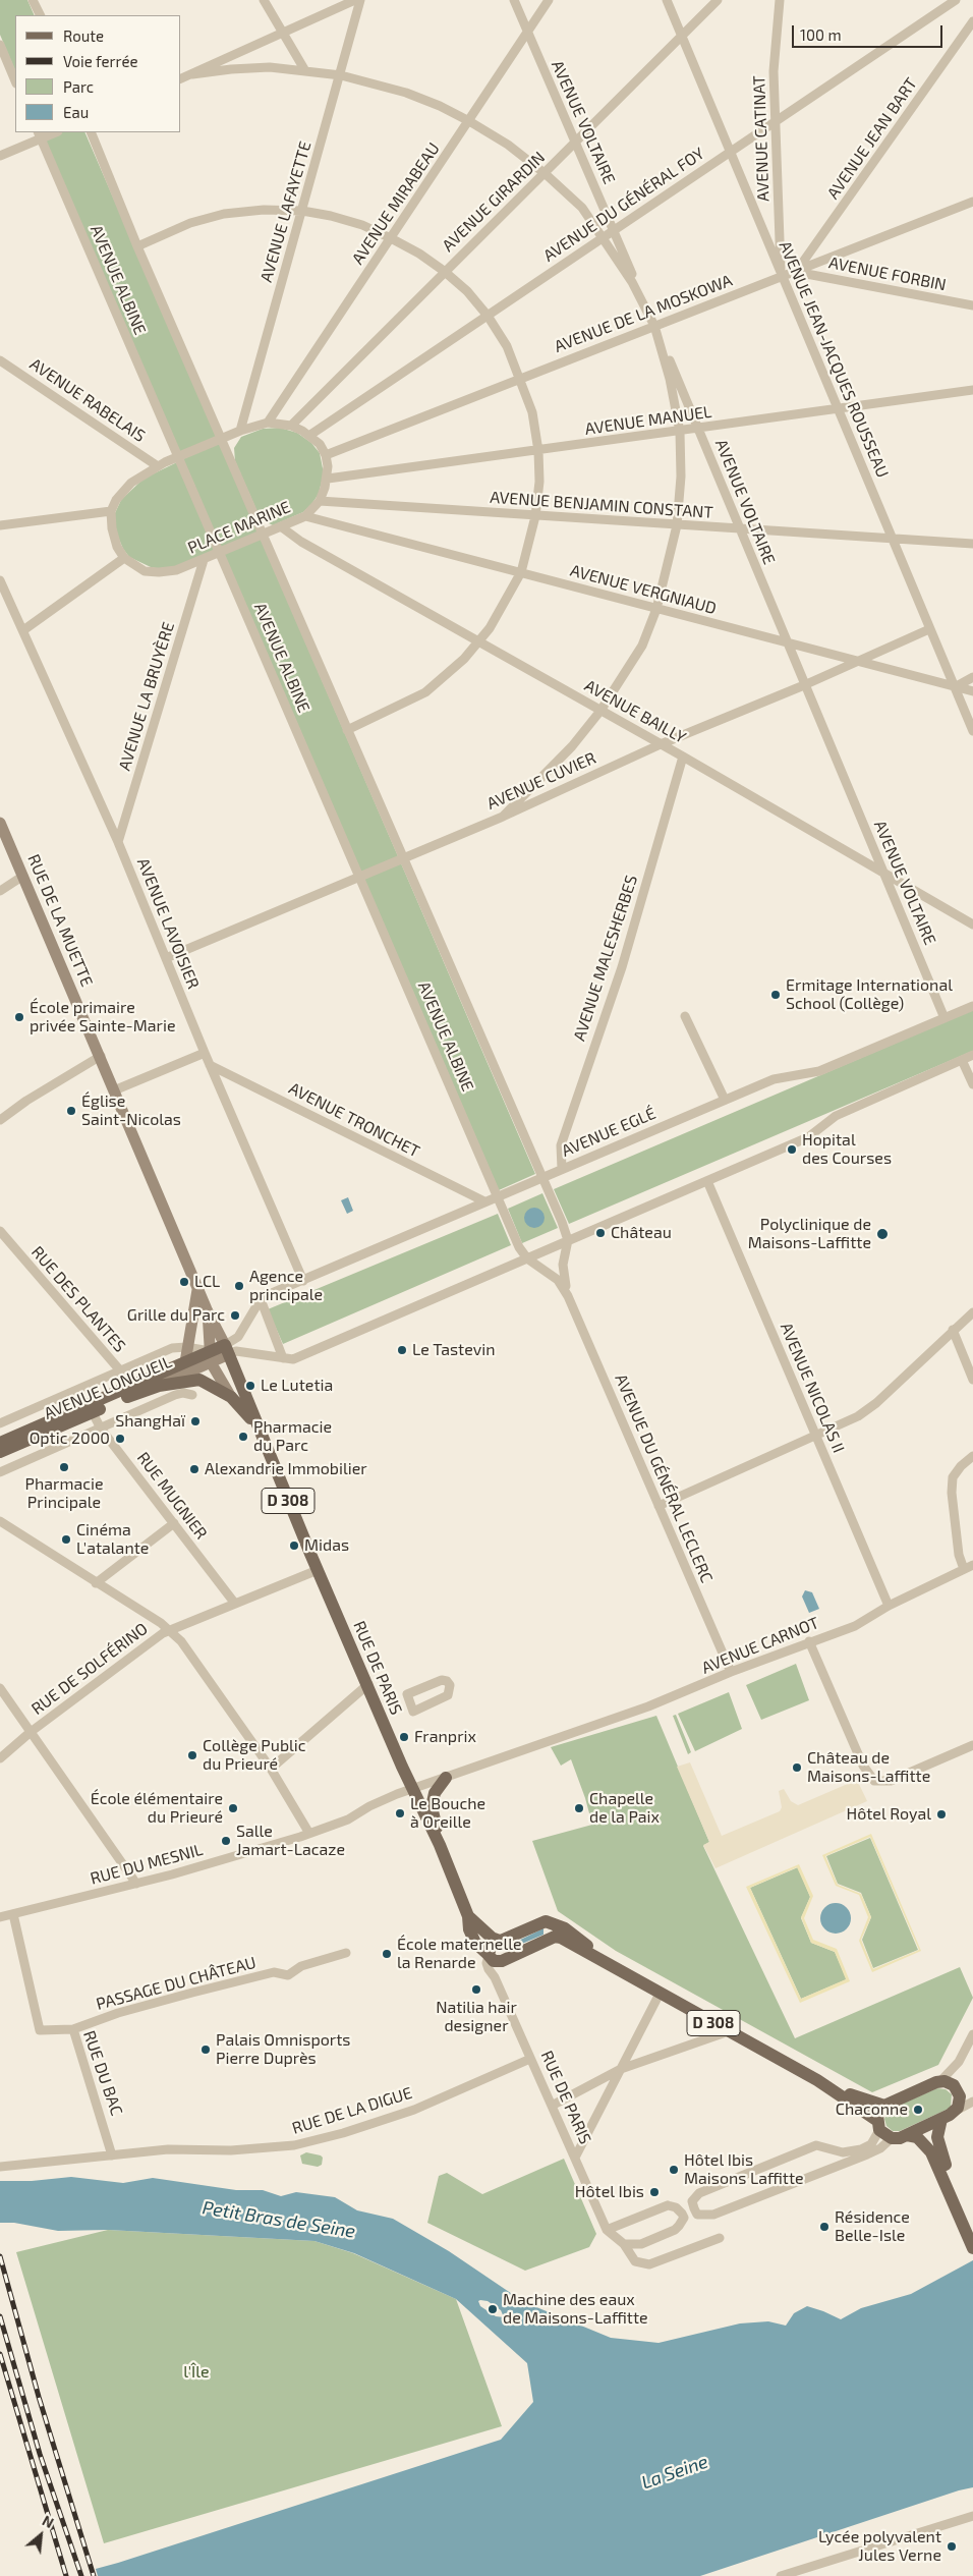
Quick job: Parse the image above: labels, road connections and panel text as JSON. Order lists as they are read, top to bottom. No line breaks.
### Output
{"streets":{"main road":["AVENUE LONGUEIL","D 308","RUE DE PARIS"],"street":["AVENUE VOLTAIRE","AVENUE CATINAT","AVENUE JEAN BART","AVENUE GIRARDIN","AVENUE MIRABEAU","AVENUE DU GÉNÉRAL FOY","AVENUE LAFAYETTE","AVENUE FORBIN","AVENUE ALBINE","AVENUE DE LA MOSKOWA","AVENUE JEAN-JACQUES ROUSSEAU","AVENUE RABELAIS","AVENUE MANUEL","AVENUE BENJAMIN CONSTANT","PLACE MARINE","AVENUE VERGNIAUD","AVENUE LA BRUYÈRE","AVENUE BAILLY","AVENUE CUVIER","RUE DE LA MUETTE","AVENUE LAVOISIER","AVENUE MALESHERBES","AVENUE TRONCHET","AVENUE EGLÉ","RUE DES PLANTES","AVENUE NICOLAS II","AVENUE DU GÉNÉRAL LECLERC","RUE MUGNIER","AVENUE CARNOT","RUE DE SOLFÉRINO","RUE DU MESNIL","PASSAGE DU CHÂTEAU","RUE DU BAC","RUE DE LA DIGUE"]},"crossings":[["AVENUE VOLTAIRE","AVENUE GIRARDIN"],["AVENUE VOLTAIRE","AVENUE MIRABEAU"],["AVENUE VOLTAIRE","AVENUE DU GÉNÉRAL FOY"],["AVENUE VOLTAIRE","AVENUE DE LA MOSKOWA"],["AVENUE VOLTAIRE","AVENUE MANUEL"],["AVENUE VOLTAIRE","AVENUE BENJAMIN CONSTANT"],["AVENUE VOLTAIRE","AVENUE VERGNIAUD"],["AVENUE VOLTAIRE","AVENUE BAILLY"],["AVENUE VOLTAIRE","AVENUE CUVIER"],["AVENUE VOLTAIRE","AVENUE EGLÉ"],["AVENUE CATINAT","AVENUE DU GÉNÉRAL FOY"],["AVENUE CATINAT","AVENUE DE LA MOSKOWA"],["AVENUE CATINAT","AVENUE JEAN-JACQUES ROUSSEAU"],["AVENUE JEAN BART","AVENUE FORBIN"],["AVENUE JEAN BART","AVENUE DE LA MOSKOWA"],["AVENUE GIRARDIN","AVENUE MIRABEAU"],["AVENUE GIRARDIN","AVENUE DU GÉNÉRAL FOY"],["AVENUE GIRARDIN","AVENUE LAFAYETTE"],["AVENUE GIRARDIN","AVENUE ALBINE"],["AVENUE GIRARDIN","AVENUE DE LA MOSKOWA"],["AVENUE GIRARDIN","AVENUE JEAN-JACQUES ROUSSEAU"],["AVENUE GIRARDIN","AVENUE MANUEL"],["AVENUE GIRARDIN","AVENUE BENJAMIN CONSTANT"],["AVENUE GIRARDIN","PLACE MARINE"],["AVENUE GIRARDIN","AVENUE VERGNIAUD"],["AVENUE GIRARDIN","AVENUE BAILLY"],["AVENUE MIRABEAU","AVENUE DU GÉNÉRAL FOY"],["AVENUE MIRABEAU","AVENUE LAFAYETTE"],["AVENUE MIRABEAU","AVENUE ALBINE"],["AVENUE MIRABEAU","AVENUE DE LA MOSKOWA"],["AVENUE MIRABEAU","AVENUE MANUEL"],["AVENUE MIRABEAU","AVENUE BENJAMIN CONSTANT"],["AVENUE MIRABEAU","PLACE MARINE"],["AVENUE MIRABEAU","AVENUE VERGNIAUD"],["AVENUE MIRABEAU","AVENUE BAILLY"],["AVENUE DU GÉNÉRAL FOY","AVENUE LAFAYETTE"],["AVENUE DU GÉNÉRAL FOY","AVENUE ALBINE"],["AVENUE DU GÉNÉRAL FOY","AVENUE DE LA MOSKOWA"],["AVENUE DU GÉNÉRAL FOY","AVENUE JEAN-JACQUES ROUSSEAU"],["AVENUE DU GÉNÉRAL FOY","AVENUE MANUEL"],["AVENUE DU GÉNÉRAL FOY","AVENUE BENJAMIN CONSTANT"],["AVENUE DU GÉNÉRAL FOY","PLACE MARINE"],["AVENUE DU GÉNÉRAL FOY","AVENUE VERGNIAUD"],["AVENUE DU GÉNÉRAL FOY","AVENUE BAILLY"],["AVENUE LAFAYETTE","AVENUE ALBINE"],["AVENUE LAFAYETTE","AVENUE DE LA MOSKOWA"],["AVENUE LAFAYETTE","AVENUE MANUEL"],["AVENUE LAFAYETTE","AVENUE BENJAMIN CONSTANT"],["AVENUE LAFAYETTE","PLACE MARINE"],["AVENUE LAFAYETTE","AVENUE VERGNIAUD"],["AVENUE LAFAYETTE","AVENUE BAILLY"],["AVENUE FORBIN","AVENUE DE LA MOSKOWA"],["AVENUE ALBINE","AVENUE DE LA MOSKOWA"],["AVENUE ALBINE","AVENUE RABELAIS"],["AVENUE ALBINE","AVENUE MANUEL"],["AVENUE ALBINE","AVENUE BENJAMIN CONSTANT"],["AVENUE ALBINE","PLACE MARINE"],["AVENUE ALBINE","AVENUE VERGNIAUD"],["AVENUE ALBINE","AVENUE LA BRUYÈRE"],["AVENUE ALBINE","AVENUE BAILLY"],["AVENUE ALBINE","AVENUE CUVIER"],["AVENUE ALBINE","AVENUE EGLÉ"],["AVENUE ALBINE","AVENUE DU GÉNÉRAL LECLERC"],["AVENUE DE LA MOSKOWA","AVENUE JEAN-JACQUES ROUSSEAU"],["AVENUE DE LA MOSKOWA","AVENUE MANUEL"],["AVENUE DE LA MOSKOWA","AVENUE BENJAMIN CONSTANT"],["AVENUE DE LA MOSKOWA","PLACE MARINE"],["AVENUE DE LA MOSKOWA","AVENUE VERGNIAUD"],["AVENUE DE LA MOSKOWA","AVENUE BAILLY"],["AVENUE JEAN-JACQUES ROUSSEAU","AVENUE MANUEL"],["AVENUE JEAN-JACQUES ROUSSEAU","AVENUE BENJAMIN CONSTANT"],["AVENUE JEAN-JACQUES ROUSSEAU","AVENUE VERGNIAUD"],["AVENUE JEAN-JACQUES ROUSSEAU","AVENUE CUVIER"],["AVENUE RABELAIS","PLACE MARINE"],["AVENUE RABELAIS","AVENUE LA BRUYÈRE"],["AVENUE MANUEL","AVENUE BENJAMIN CONSTANT"],["AVENUE MANUEL","PLACE MARINE"],["AVENUE MANUEL","AVENUE VERGNIAUD"],["AVENUE MANUEL","AVENUE BAILLY"],["AVENUE BENJAMIN CONSTANT","PLACE MARINE"],["AVENUE BENJAMIN CONSTANT","AVENUE VERGNIAUD"],["AVENUE BENJAMIN CONSTANT","AVENUE BAILLY"],["PLACE MARINE","AVENUE VERGNIAUD"],["PLACE MARINE","AVENUE LA BRUYÈRE"],["PLACE MARINE","AVENUE BAILLY"],["AVENUE VERGNIAUD","AVENUE BAILLY"],["AVENUE VERGNIAUD","AVENUE CUVIER"],["AVENUE LA BRUYÈRE","AVENUE LAVOISIER"],["AVENUE BAILLY","AVENUE CUVIER"],["AVENUE BAILLY","AVENUE MALESHERBES"],["AVENUE CUVIER","AVENUE LAVOISIER"],["RUE DE LA MUETTE","AVENUE LONGUEIL"],["RUE DE LA MUETTE","RUE DE PARIS"],["AVENUE LAVOISIER","AVENUE TRONCHET"],["AVENUE LAVOISIER","AVENUE EGLÉ"],["AVENUE MALESHERBES","AVENUE EGLÉ"],["AVENUE TRONCHET","AVENUE EGLÉ"],["AVENUE EGLÉ","AVENUE DU GÉNÉRAL LECLERC"],["RUE DES PLANTES","AVENUE LONGUEIL"],["AVENUE LONGUEIL","RUE MUGNIER"],["AVENUE LONGUEIL","RUE DE PARIS"],["AVENUE NICOLAS II","AVENUE CARNOT"],["AVENUE DU GÉNÉRAL LECLERC","AVENUE CARNOT"],["RUE MUGNIER","RUE DE SOLFÉRINO"],["AVENUE CARNOT","RUE DU MESNIL"],["RUE DE PARIS","RUE DE SOLFÉRINO"],["RUE DE PARIS","RUE DU MESNIL"],["RUE DE PARIS","RUE DE LA DIGUE"],["RUE DU MESNIL","RUE DU BAC"],["PASSAGE DU CHÂTEAU","RUE DU BAC"],["RUE DU BAC","RUE DE LA DIGUE"]],"water":["Petit Bras de Seine","La Seine"],"parks":["l'Île"],"places":["Ermitage International School (Collège)","École primaire privée Sainte-Marie","Église Saint-Nicolas","Hopital des Courses","Château","Polyclinique de Maisons-Laffitte","LCL","Agence principale","Grille du Parc","Le Tastevin","Le Lutetia","ShangHaï","Pharmacie du Parc","Optic 2000","Pharmacie Principale","Alexandrie Immobilier","Cinéma L'atalante","Midas","Franprix","Collège Public du Prieuré","Château de Maisons-Laffitte","École élémentaire du Prieuré","Chapelle de la Paix","Le Bouche à Oreille","Hôtel Royal","Salle Jamart-Lacaze","École maternelle la Renarde","Natilia hair designer","Palais Omnisports Pierre Duprès","Chaconne","Hôtel Ibis Maisons Laffitte","Hôtel Ibis","Résidence Belle-Isle","Machine des eaux de Maisons-Laffitte","Lycée polyvalent Jules Verne"],"legend":["Route","Voie ferrée","Parc","Eau"],"scale_bar":"100 m","north":"top right"}
